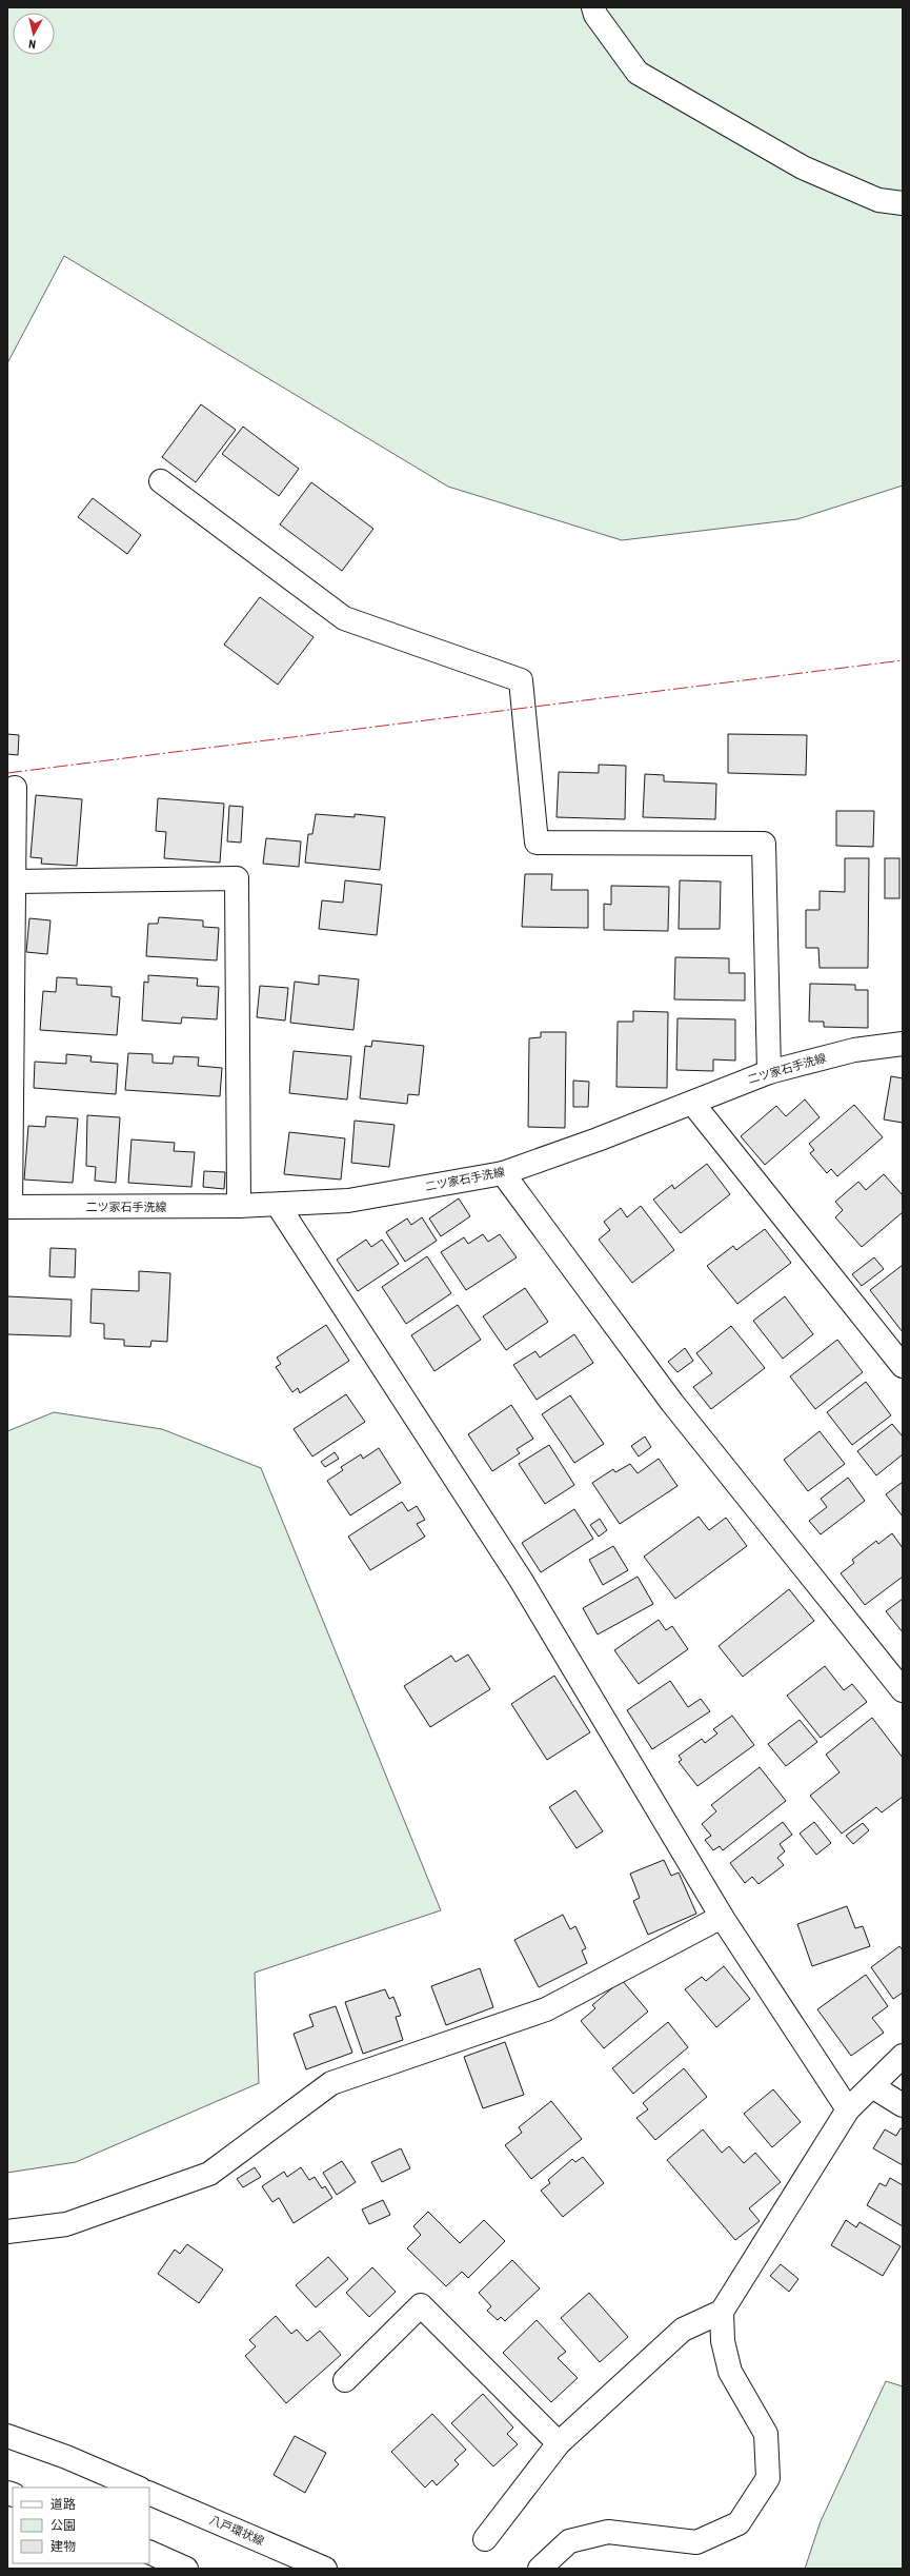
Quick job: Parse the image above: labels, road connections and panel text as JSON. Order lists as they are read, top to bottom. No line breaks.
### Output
{"streets":{"street":["二ツ家石手洗線","八戸環状線"]},"legend":["道路","公園","建物"],"north":"bottom"}
